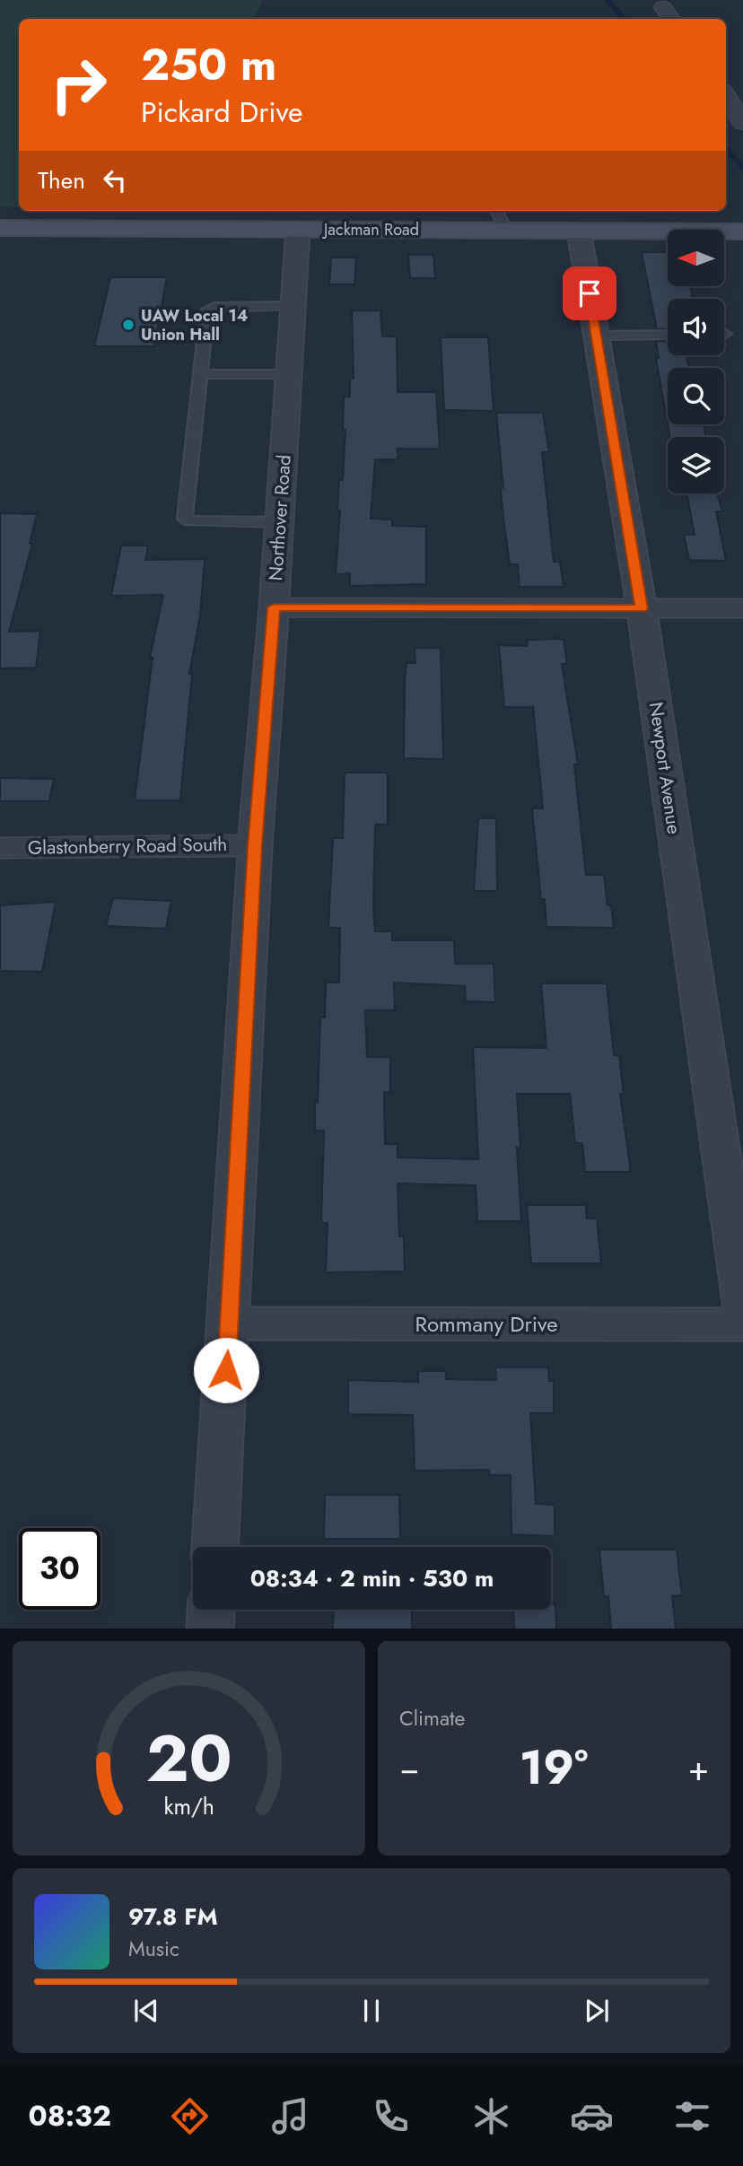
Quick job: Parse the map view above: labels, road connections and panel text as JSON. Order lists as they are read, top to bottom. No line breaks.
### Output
{"streets":{"main road":["Jackman Road"],"street":["Northover Road","Newport Avenue","Glastonberry Road South","Rommany Drive"]},"crossings":[["Jackman Road","Northover Road"],["Jackman Road","Newport Avenue"],["Northover Road","Glastonberry Road South"],["Northover Road","Rommany Drive"]],"places":["UAW Local 14 Union Hall"],"north":"left","page":{"turn":["250 m","Pickard Drive"],"then":"Then","limit":"30","trip":"08:34 · 2 min · 530 m","tile":"Climate","heat":["−","19°","+"],"song":["97.8 FM","Music"],"tabs":"08:32","gauge":["20","km/h"]}}
